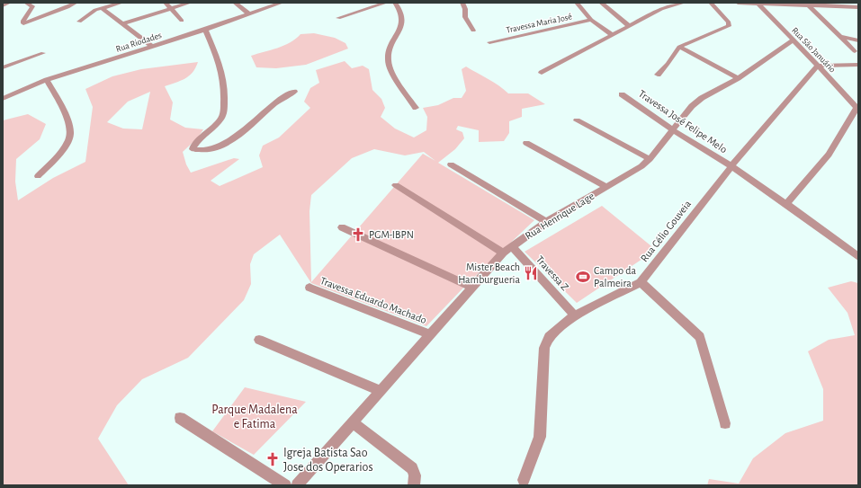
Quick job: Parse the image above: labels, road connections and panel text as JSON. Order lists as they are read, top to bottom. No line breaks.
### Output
{"streets":{"street":["Travessa Maria José","Rua Riodades","Rua São Januário","Travessa José Felipe Melo","Rua Henrique Lage","Rua Célio Gouveia","Travessa Z","Travessa Eduardo Machado"]},"crossings":[["Rua São Januário","Rua Henrique Lage"],["Rua São Januário","Rua Célio Gouveia"],["Travessa José Felipe Melo","Rua Henrique Lage"],["Travessa José Felipe Melo","Rua Célio Gouveia"],["Rua Henrique Lage","Travessa Z"],["Rua Henrique Lage","Travessa Eduardo Machado"],["Rua Célio Gouveia","Travessa Z"]],"parks":["Parque Madalena e Fatima"],"places":{"church":["PGM-IBPN","Igreja Batista Sao Jose dos Operarios"],"restaurant":["Mister Beach Hamburgueria"],"sports":["Campo da Palmeira"]}}
